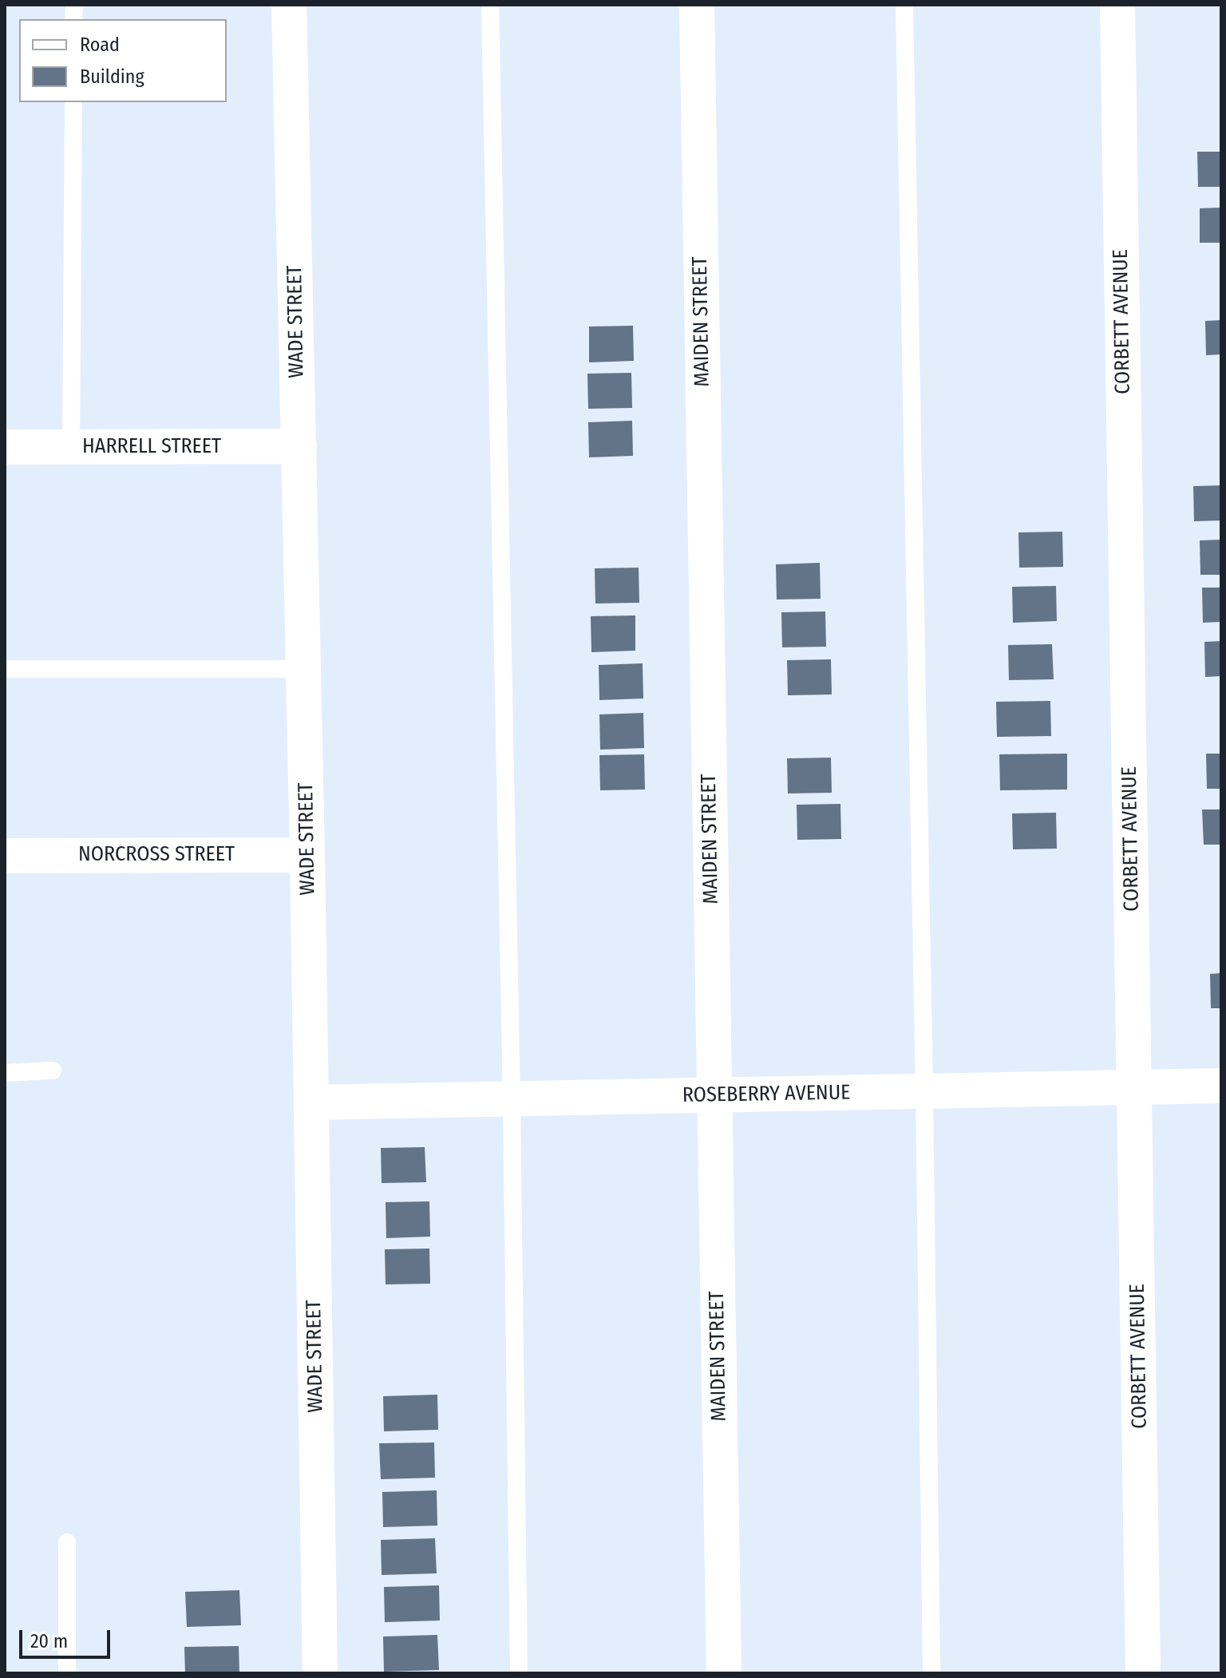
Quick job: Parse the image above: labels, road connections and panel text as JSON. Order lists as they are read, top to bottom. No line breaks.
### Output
{"streets":{"street":["WADE STREET","MAIDEN STREET","CORBETT AVENUE","HARRELL STREET","NORCROSS STREET","ROSEBERRY AVENUE"]},"crossings":[["WADE STREET","HARRELL STREET"],["WADE STREET","NORCROSS STREET"],["WADE STREET","ROSEBERRY AVENUE"],["MAIDEN STREET","ROSEBERRY AVENUE"],["CORBETT AVENUE","ROSEBERRY AVENUE"]],"legend":["Road","Building"],"scale_bar":"20 m"}
